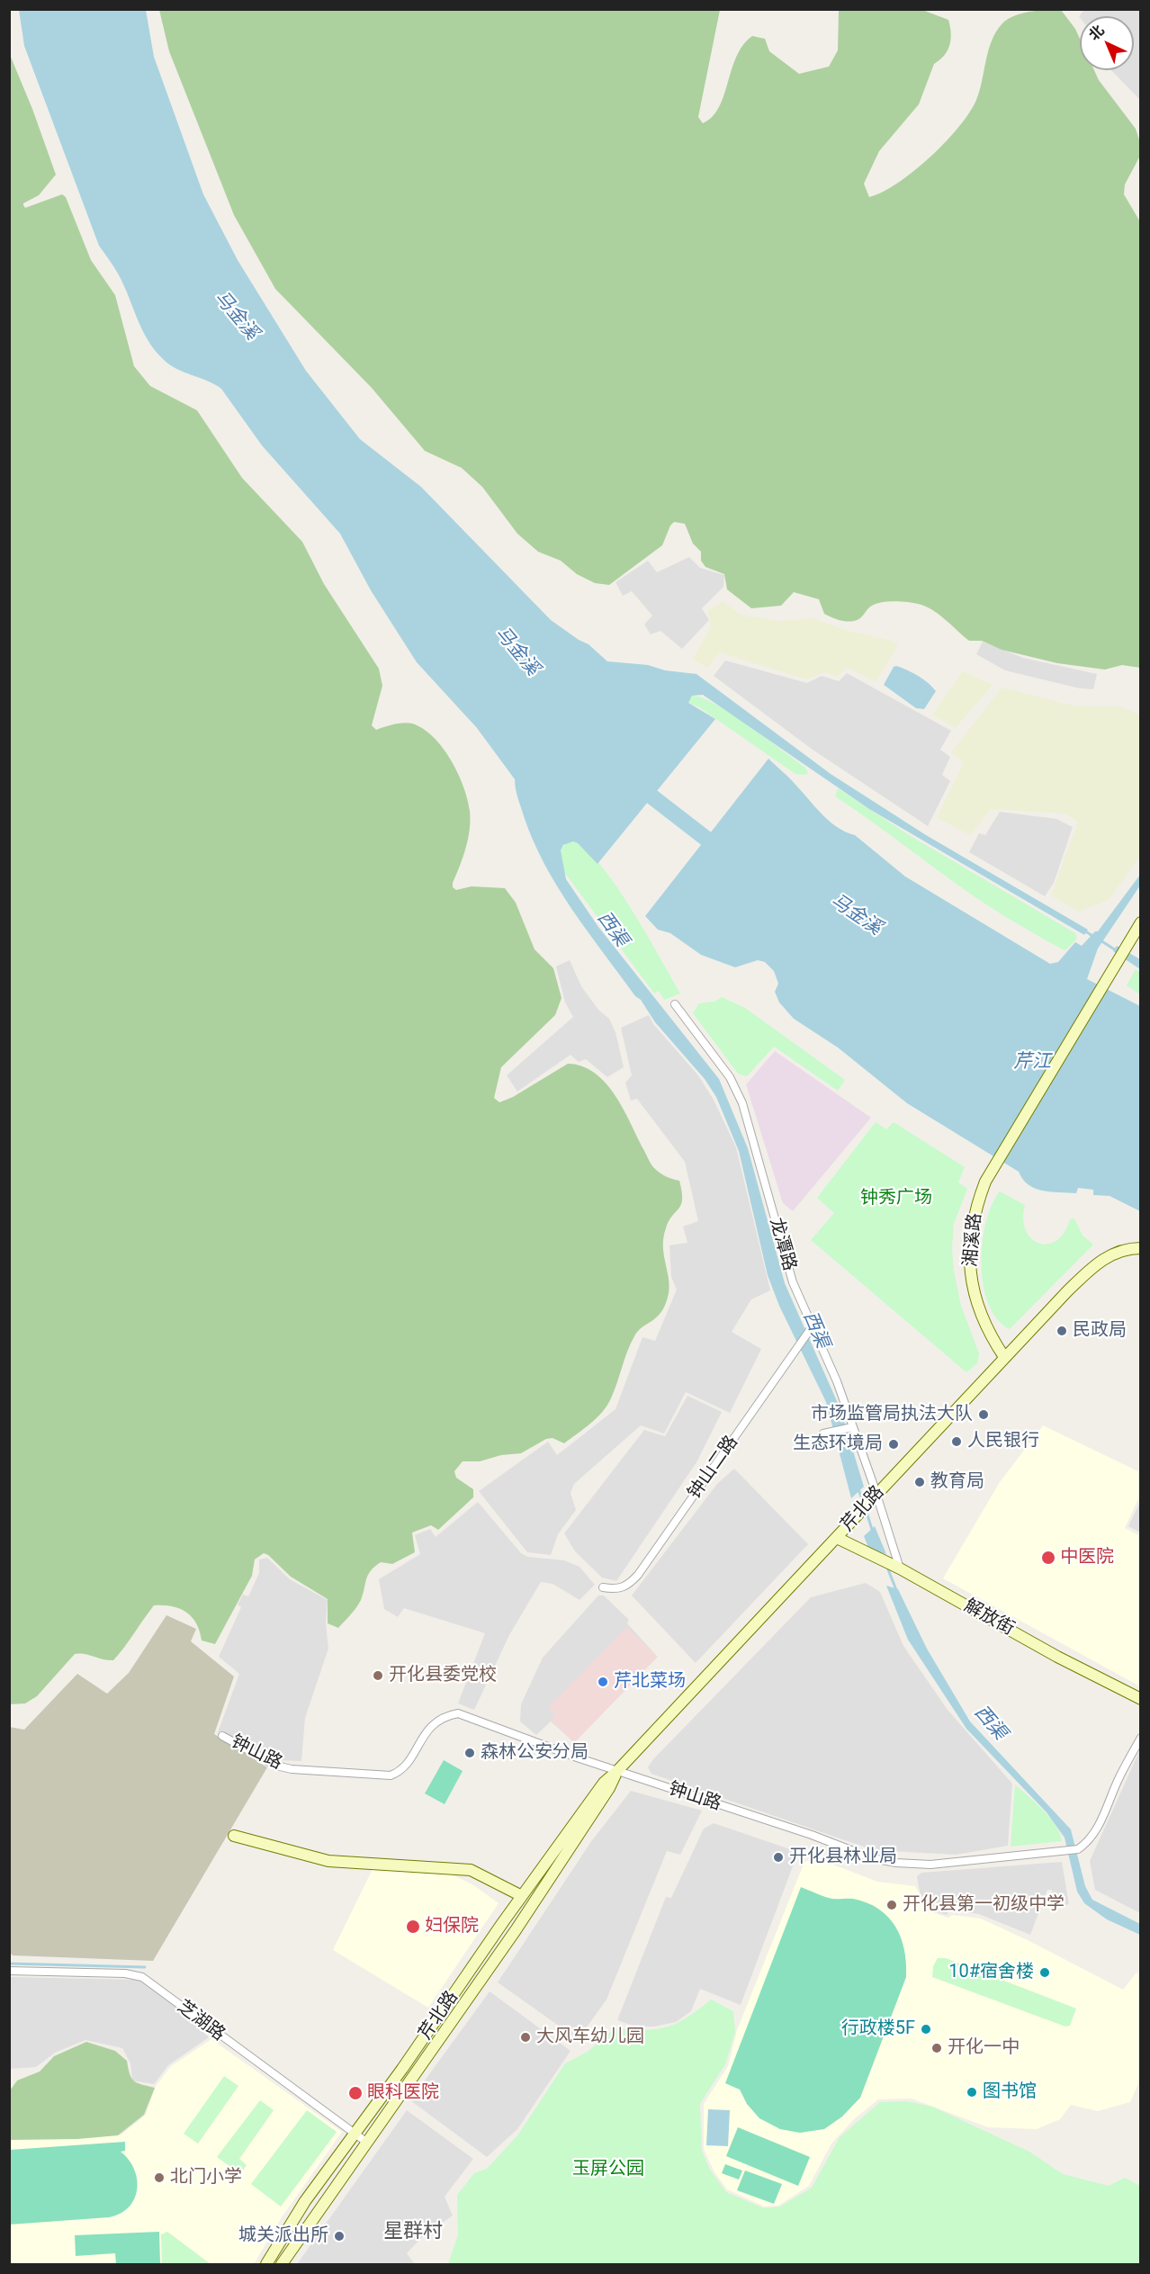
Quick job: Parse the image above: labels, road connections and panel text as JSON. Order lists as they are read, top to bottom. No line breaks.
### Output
{"streets":{"main road":["湘溪路","芹北路","解放街"],"street":["龙潭路","钟山二路","钟山路","芝湖路"]},"crossings":[["湘溪路","芹北路"],["龙潭路","钟山二路"],["龙潭路","芹北路"],["龙潭路","解放街"],["芹北路","解放街"],["芹北路","钟山路"],["芹北路","芝湖路"]],"districts":["星群村"],"water":["马金溪","西渠","芹江"],"parks":["钟秀广场","玉屏公园"],"places":["民政局","市场监管局执法大队","人民银行","生态环境局","教育局","中医院","开化县委党校","芹北菜场","森林公安分局","开化县林业局","开化县第一初级中学","妇保院","10#宿舍楼","行政楼5F","大风车幼儿园","开化一中","图书馆","眼科医院","北门小学","城关派出所"],"north":"top left"}
